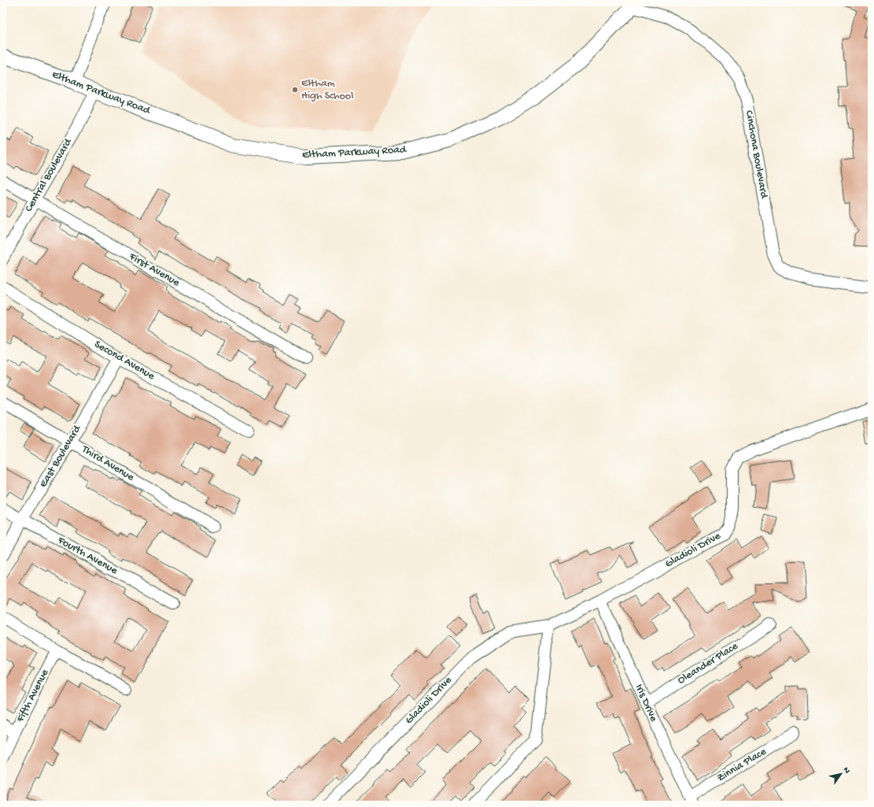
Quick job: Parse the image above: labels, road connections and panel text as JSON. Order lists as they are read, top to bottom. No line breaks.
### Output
{"streets":{"street":["Eltham Parkway Road","Cinchona Boulevard","Central Boulevard","First Avenue","Second Avenue","East Boulevard","Third Avenue","Gladioli Drive","Fourth Avenue","Oleander Place","Fifth Avenue","Iris Drive","Zinnia Place"]},"crossings":[["Eltham Parkway Road","Cinchona Boulevard"],["Eltham Parkway Road","Central Boulevard"],["Central Boulevard","First Avenue"],["Second Avenue","East Boulevard"],["East Boulevard","Third Avenue"],["East Boulevard","Fourth Avenue"],["Gladioli Drive","Iris Drive"],["Oleander Place","Iris Drive"],["Iris Drive","Zinnia Place"]],"places":["Eltham High School"],"north":"top right"}
